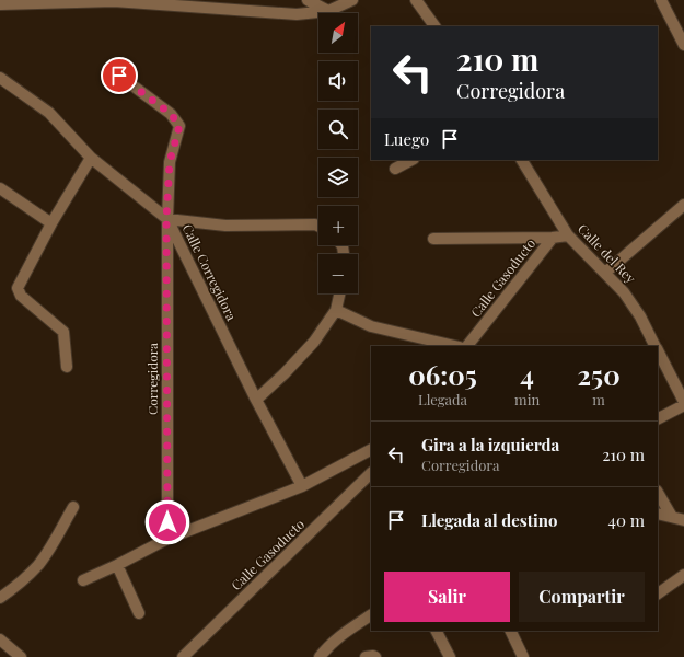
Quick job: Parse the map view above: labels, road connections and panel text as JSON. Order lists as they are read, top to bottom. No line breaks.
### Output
{"streets":{"street":["Calle del Rey","Calle Corregidora","Calle Gasoducto","Corregidora"]},"crossings":[["Calle del Rey","Calle Gasoducto"],["Calle Corregidora","Corregidora"]],"north":"top right","page":{"map_buttons":["+","−"],"turn":["210 m","Corregidora"],"then":"Luego","eta":["06:05","Llegada","4","min","250","m"],"list":[{"name":"Gira a la izquierda","note":"Corregidora","value":"210 m"},{"name":"Llegada al destino","value":"40 m"}],"buttons":["Salir","Compartir"]}}
